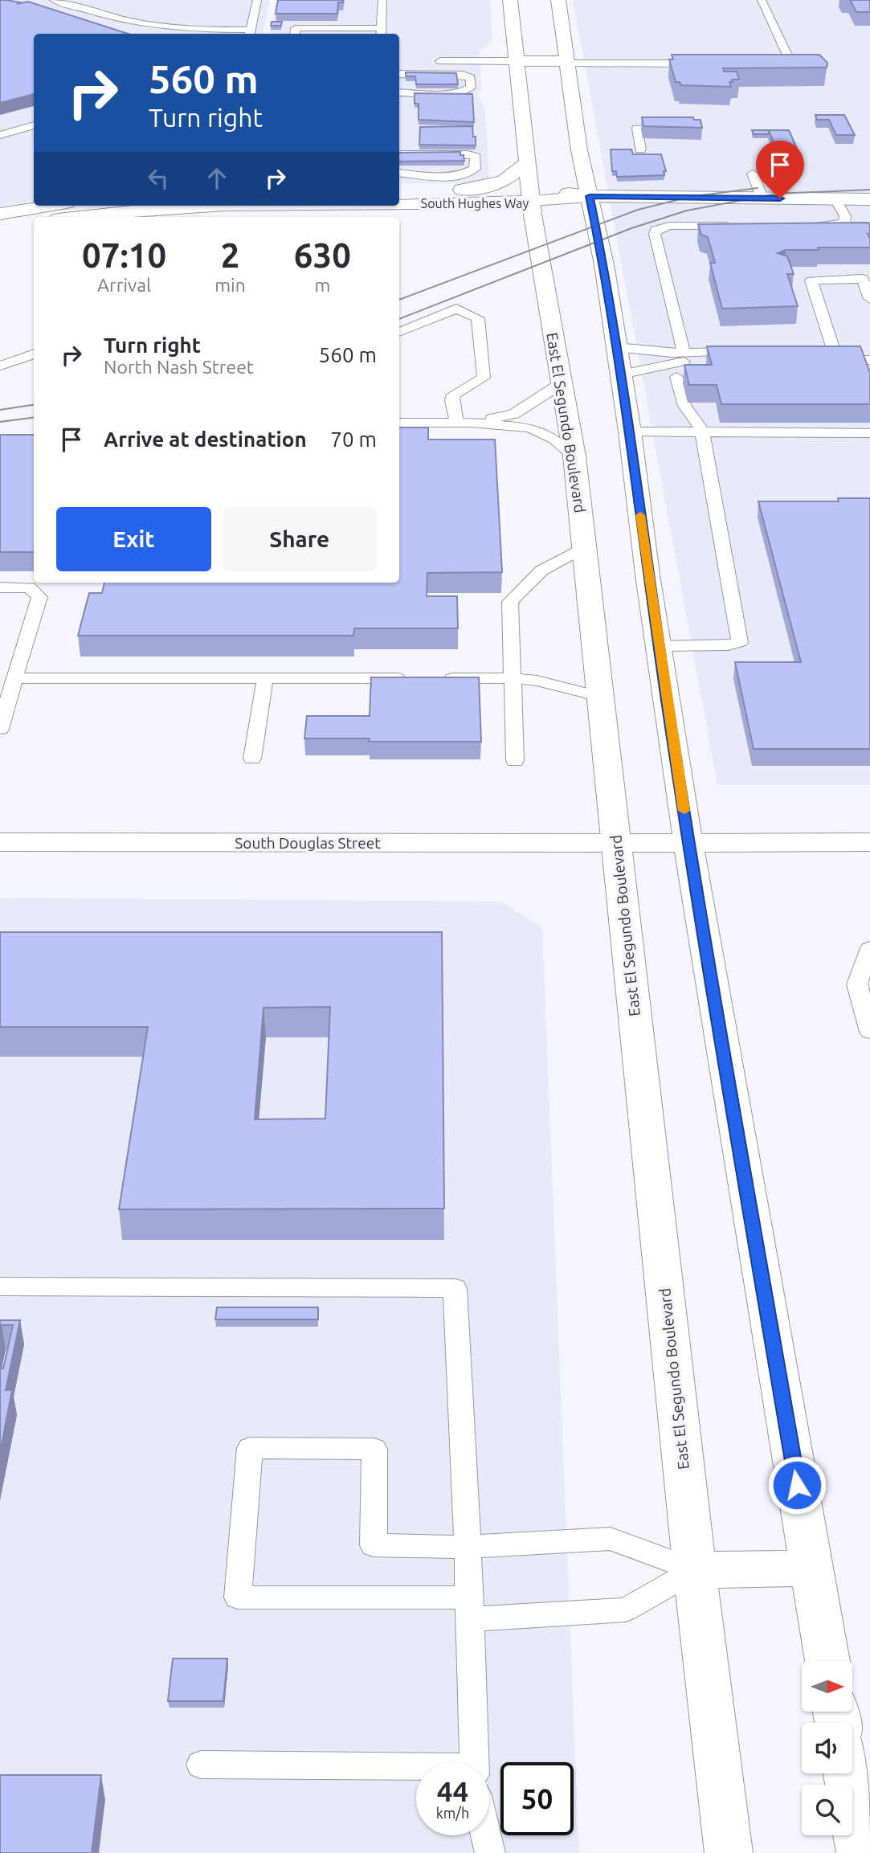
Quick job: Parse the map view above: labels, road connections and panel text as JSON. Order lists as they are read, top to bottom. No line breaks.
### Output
{"streets":{"main road":["South Hughes Way","East El Segundo Boulevard","South Douglas Street"]},"crossings":[["South Hughes Way","East El Segundo Boulevard"],["East El Segundo Boulevard","South Douglas Street"]],"north":"right","page":{"turn":["560 m","Turn right"],"eta":["07:10","Arrival","2","min","630","m"],"list":[{"name":"Turn right","note":"North Nash Street","value":"560 m"},{"name":"Arrive at destination","value":"70 m"}],"buttons":["Exit","Share"],"speed":"44 km/h","limit":"50"}}
